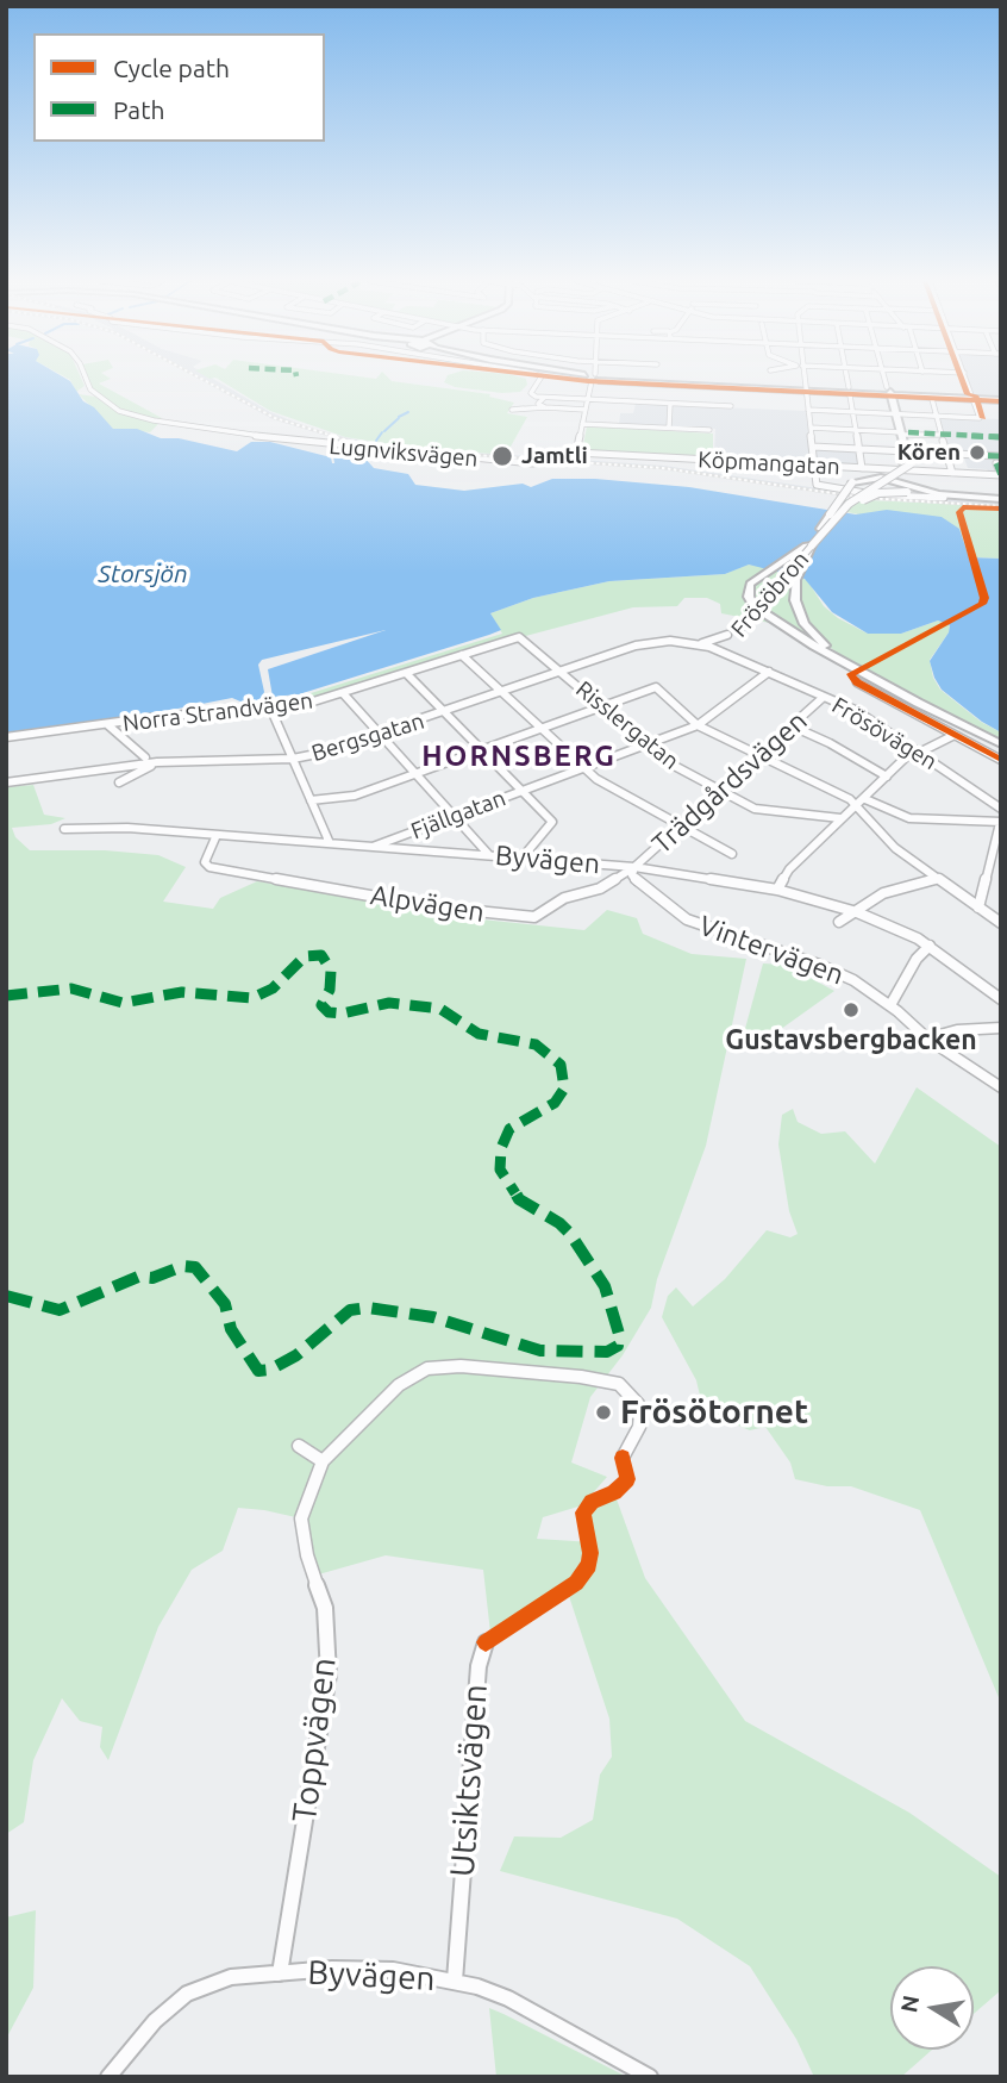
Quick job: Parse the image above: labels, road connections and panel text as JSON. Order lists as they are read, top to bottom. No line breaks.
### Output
{"streets":{"main road":["Frösöbron"],"street":["Lugnviksvägen","Köpmangatan","Norra Strandvägen","Risslergatan","Frösövägen","Bergsgatan","Trädgårdsvägen","Fjällgatan","Byvägen","Alpvägen","Vintervägen","Toppvägen","Utsiktsvägen"]},"crossings":[["Lugnviksvägen","Köpmangatan"],["Köpmangatan","Frösöbron"],["Frösöbron","Frösövägen"],["Frösöbron","Bergsgatan"],["Norra Strandvägen","Risslergatan"],["Risslergatan","Bergsgatan"],["Risslergatan","Trädgårdsvägen"],["Risslergatan","Fjällgatan"],["Frösövägen","Bergsgatan"],["Frösövägen","Trädgårdsvägen"],["Frösövägen","Fjällgatan"],["Trädgårdsvägen","Byvägen"],["Trädgårdsvägen","Alpvägen"],["Trädgårdsvägen","Vintervägen"],["Fjällgatan","Byvägen"],["Byvägen","Alpvägen"],["Byvägen","Vintervägen"],["Byvägen","Toppvägen"],["Byvägen","Utsiktsvägen"],["Alpvägen","Vintervägen"]],"districts":["HORNSBERG"],"water":["Storsjön"],"places":["Kören","Jamtli","Gustavsbergbacken","Frösötornet"],"legend":["Cycle path","Path"],"north":"left"}
